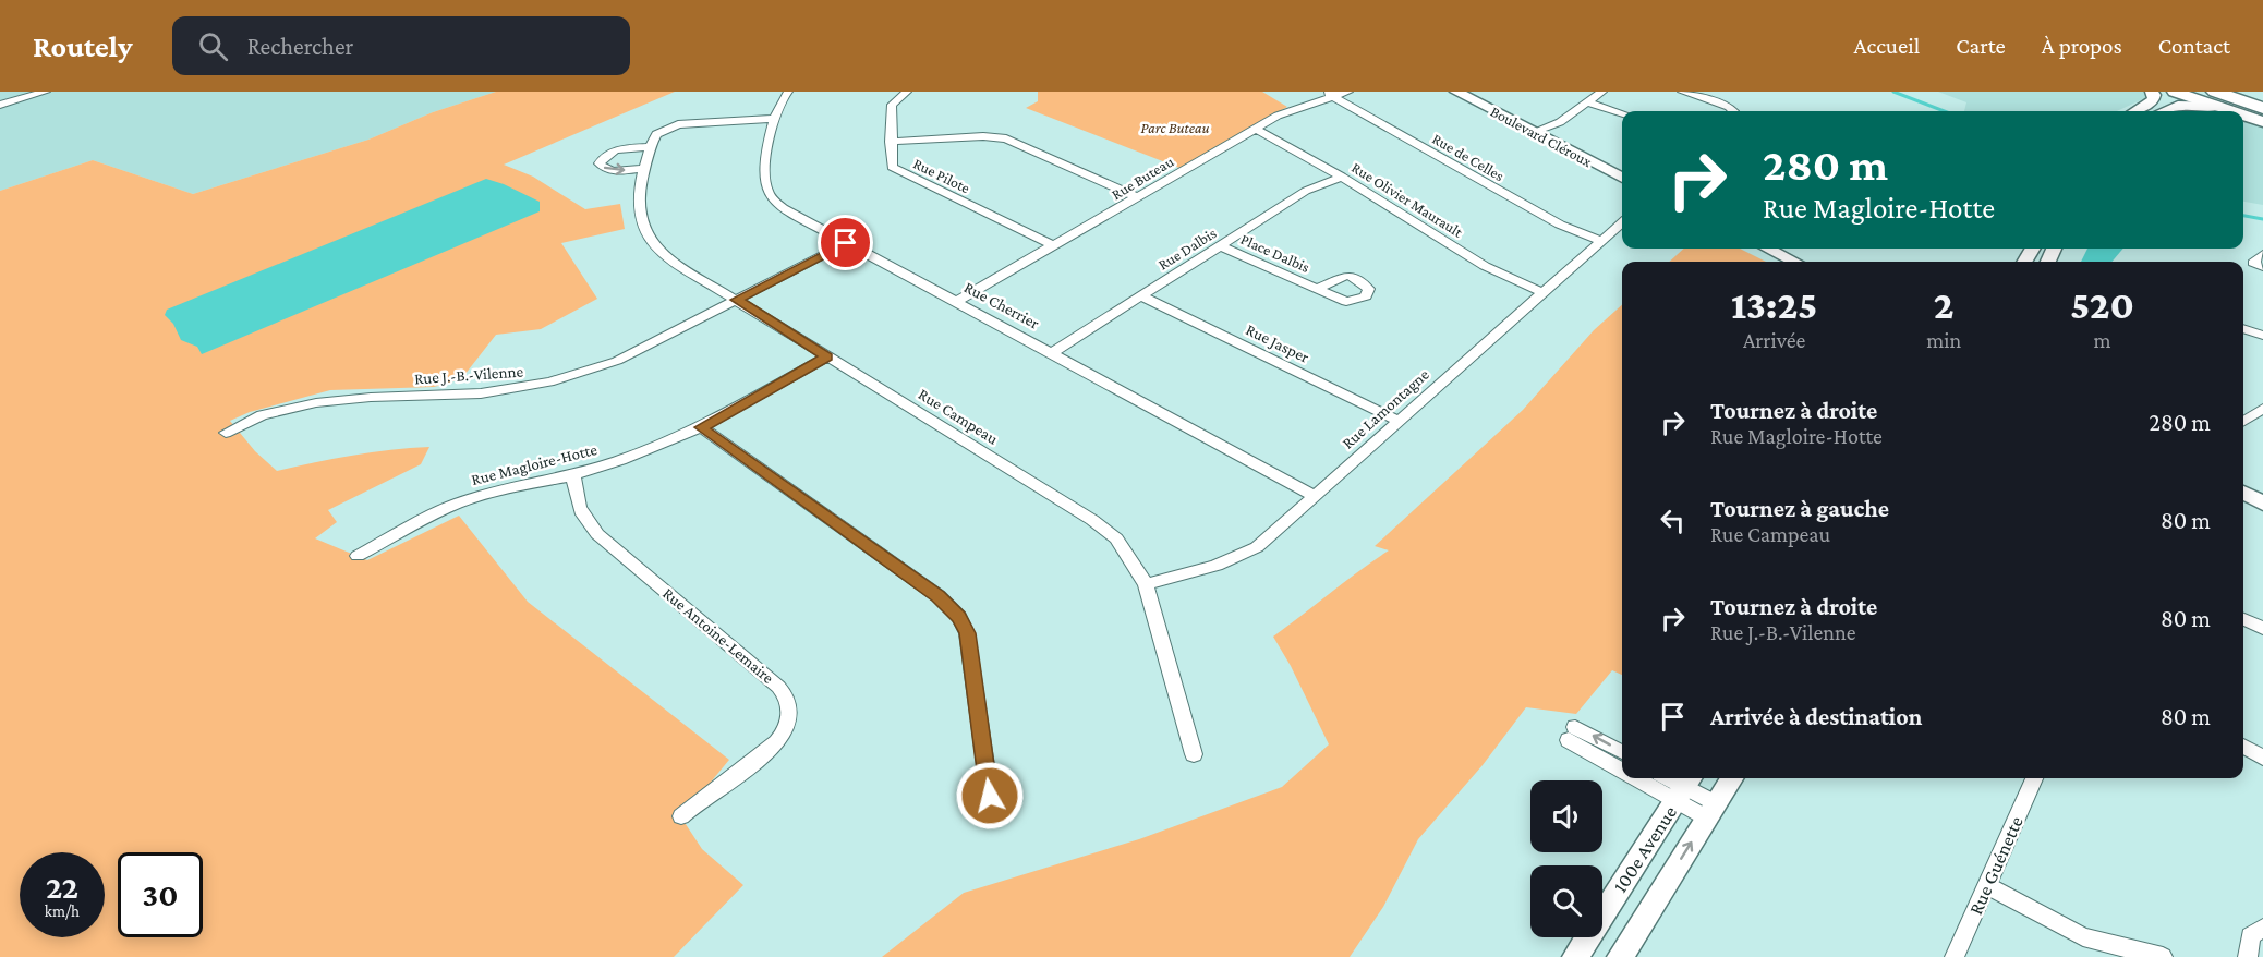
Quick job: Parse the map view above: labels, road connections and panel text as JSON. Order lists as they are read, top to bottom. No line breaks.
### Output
{"streets":{"street":["Boulevard Cléroux","Rue de Celles","Rue Pilote","Rue Buteau","Rue Olivier Maurault","Rue Dalbis","Place Dalbis","Rue Cherrier","Rue Jasper","Rue J.-B.-Vilenne","Rue Lamontagne","Rue Campeau","Rue Magloire-Hotte","Rue Antoine-Lemaire","100e Avenue","Rue Guénette"]},"crossings":[["Rue de Celles","Rue Buteau"],["Rue de Celles","Rue Lamontagne"],["Rue Pilote","Rue Buteau"],["Rue Buteau","Rue Olivier Maurault"],["Rue Buteau","Rue Cherrier"],["Rue Olivier Maurault","Rue Dalbis"],["Rue Olivier Maurault","Rue Lamontagne"],["Rue Dalbis","Place Dalbis"],["Rue Dalbis","Rue Cherrier"],["Rue Dalbis","Rue Jasper"],["Rue Cherrier","Rue J.-B.-Vilenne"],["Rue Cherrier","Rue Lamontagne"],["Rue Jasper","Rue Lamontagne"],["Rue J.-B.-Vilenne","Rue Campeau"],["Rue Lamontagne","Rue Campeau"],["Rue Campeau","Rue Magloire-Hotte"],["Rue Magloire-Hotte","Rue Antoine-Lemaire"]],"parks":["Parc Buteau"],"page":{"header":"Routely","search":"Rechercher","nav":["Accueil","Carte","À propos","Contact"],"turn":["280 m","Rue Magloire-Hotte"],"eta":["13:25","Arrivée","2","min","520","m"],"list":[{"name":"Tournez à droite","note":"Rue Magloire-Hotte","value":"280 m"},{"name":"Tournez à gauche","note":"Rue Campeau","value":"80 m"},{"name":"Tournez à droite","note":"Rue J.-B.-Vilenne","value":"80 m"},{"name":"Arrivée à destination","value":"80 m"}],"speed":"22 km/h","limit":"30"}}
